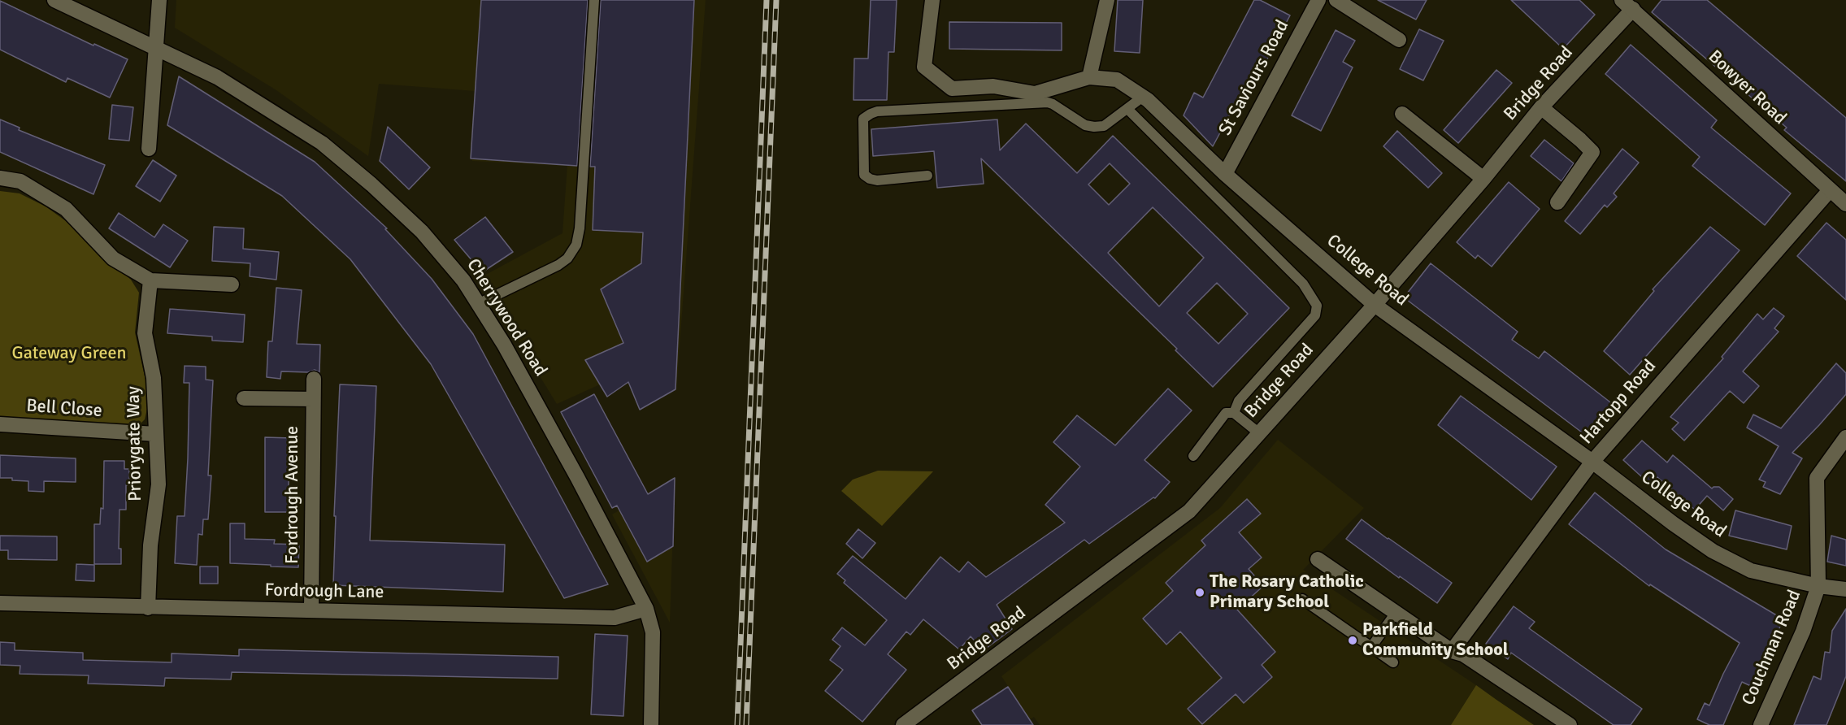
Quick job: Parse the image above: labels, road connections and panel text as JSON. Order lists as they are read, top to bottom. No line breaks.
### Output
{"streets":{"street":["St Saviours Road","Bridge Road","Bowyer Road","College Road","Cherrywood Road","Hartopp Road","Bell Close","Priorygate Way","Fordrough Avenue","Fordrough Lane","Couchman Road"]},"crossings":[["St Saviours Road","College Road"],["Bridge Road","Bowyer Road"],["Bridge Road","College Road"],["Bowyer Road","Hartopp Road"],["College Road","Hartopp Road"],["College Road","Couchman Road"],["Cherrywood Road","Fordrough Lane"],["Bell Close","Priorygate Way"],["Priorygate Way","Fordrough Lane"],["Fordrough Avenue","Fordrough Lane"]],"parks":["Gateway Green"],"places":["The Rosary Catholic Primary School","Parkfield Community School"]}
